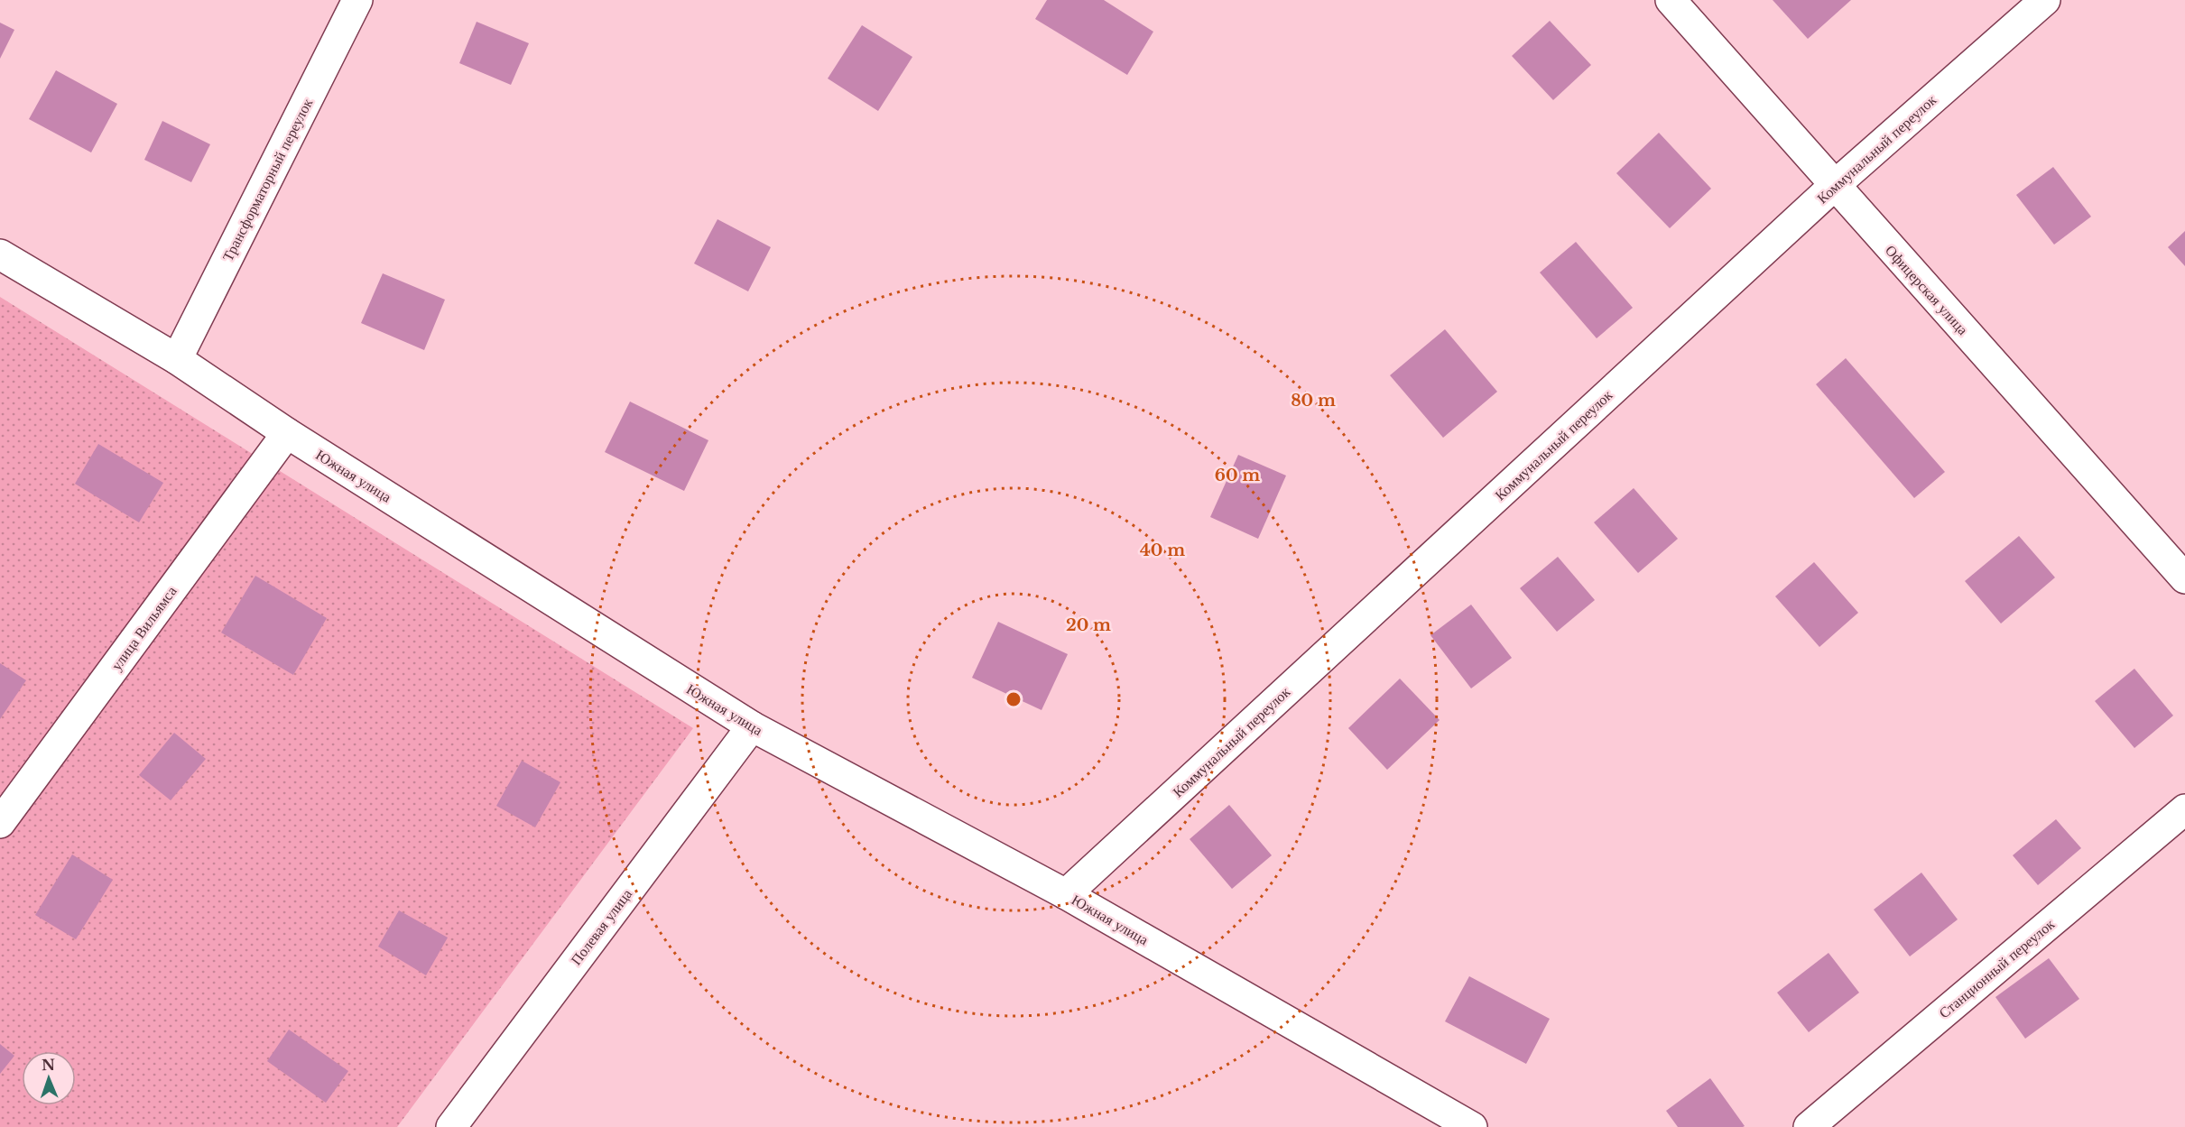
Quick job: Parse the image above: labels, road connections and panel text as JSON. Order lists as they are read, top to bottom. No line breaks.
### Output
{"streets":{"street":["Коммунальный переулок","Трансформаторный переулок","Офицерская улица","Южная улица","улица Вильямса","Полевая улица","Станционный переулок"]},"crossings":[["Коммунальный переулок","Офицерская улица"],["Коммунальный переулок","Южная улица"],["Трансформаторный переулок","Южная улица"],["Южная улица","улица Вильямса"],["Южная улица","Полевая улица"]],"north":"top","rings":["80 m","60 m","40 m","20 m"]}
